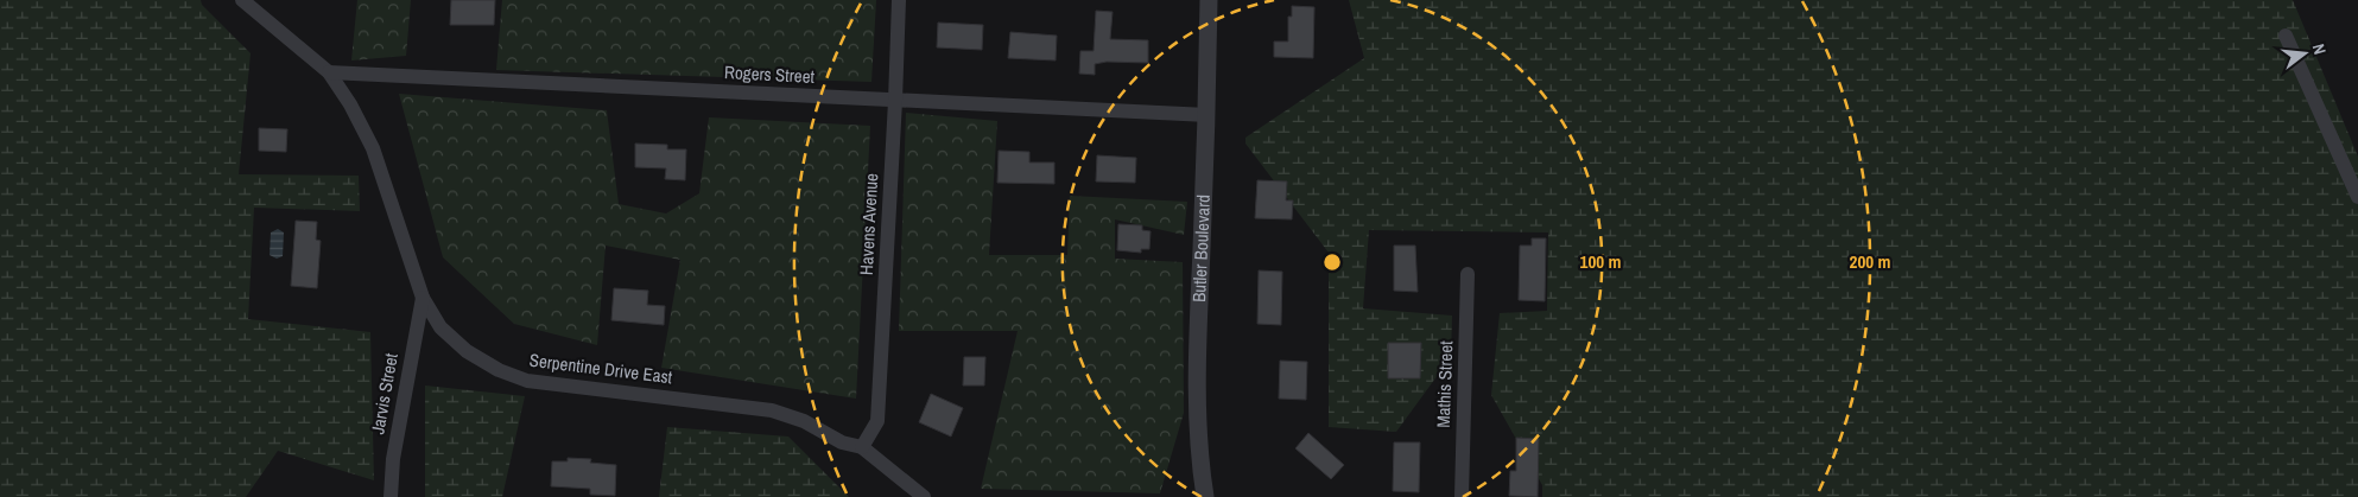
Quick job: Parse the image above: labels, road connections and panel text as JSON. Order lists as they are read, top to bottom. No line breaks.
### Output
{"streets":{"street":["Rogers Street","Havens Avenue","Butler Boulevard","Serpentine Drive East","Mathis Street","Jarvis Street"]},"crossings":[["Rogers Street","Havens Avenue"],["Rogers Street","Butler Boulevard"],["Rogers Street","Serpentine Drive East"],["Havens Avenue","Serpentine Drive East"],["Serpentine Drive East","Jarvis Street"]],"north":"right","rings":["100 m","200 m"]}
